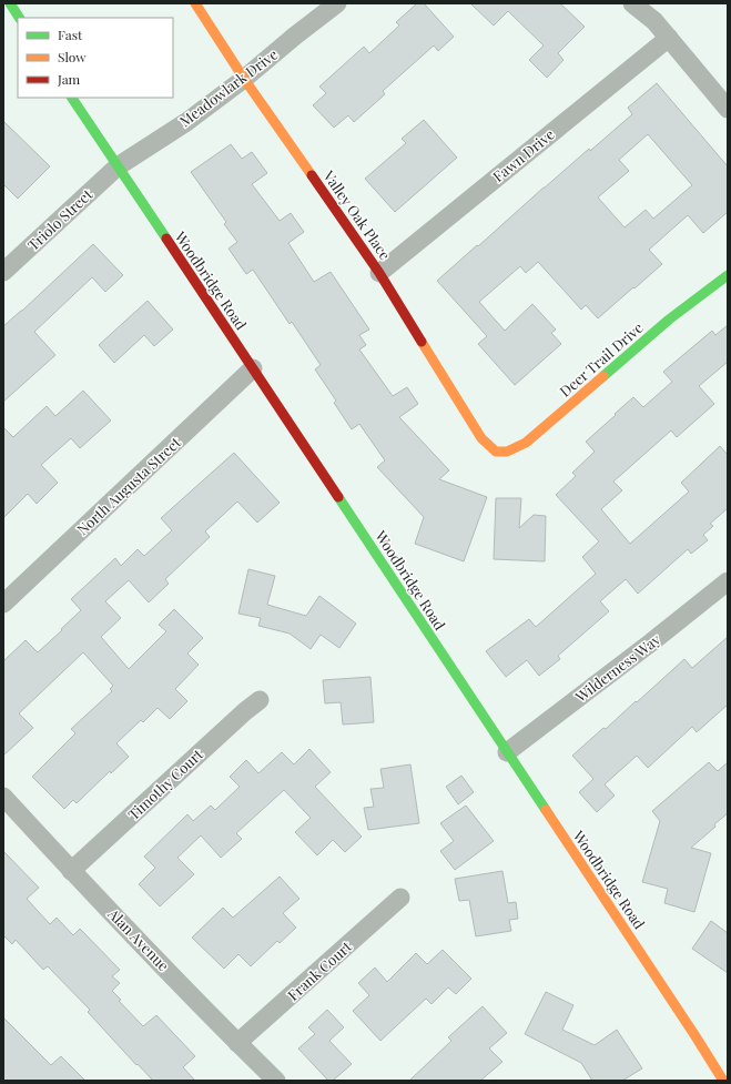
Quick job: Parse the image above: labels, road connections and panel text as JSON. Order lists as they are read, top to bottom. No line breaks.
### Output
{"streets":{"street":["Meadowlark Drive","Fawn Drive","Valley Oak Place","Triolo Street","Woodbridge Road","Deer Trail Drive","North Augusta Street","Wilderness Way","Timothy Court","Alan Avenue","Frank Court"]},"crossings":[["Meadowlark Drive","Valley Oak Place"],["Meadowlark Drive","Triolo Street"],["Meadowlark Drive","Woodbridge Road"],["Fawn Drive","Valley Oak Place"],["Valley Oak Place","Deer Trail Drive"],["Triolo Street","Woodbridge Road"],["Woodbridge Road","North Augusta Street"],["Woodbridge Road","Wilderness Way"],["Timothy Court","Alan Avenue"],["Alan Avenue","Frank Court"]],"legend":["Fast","Slow","Jam"]}
